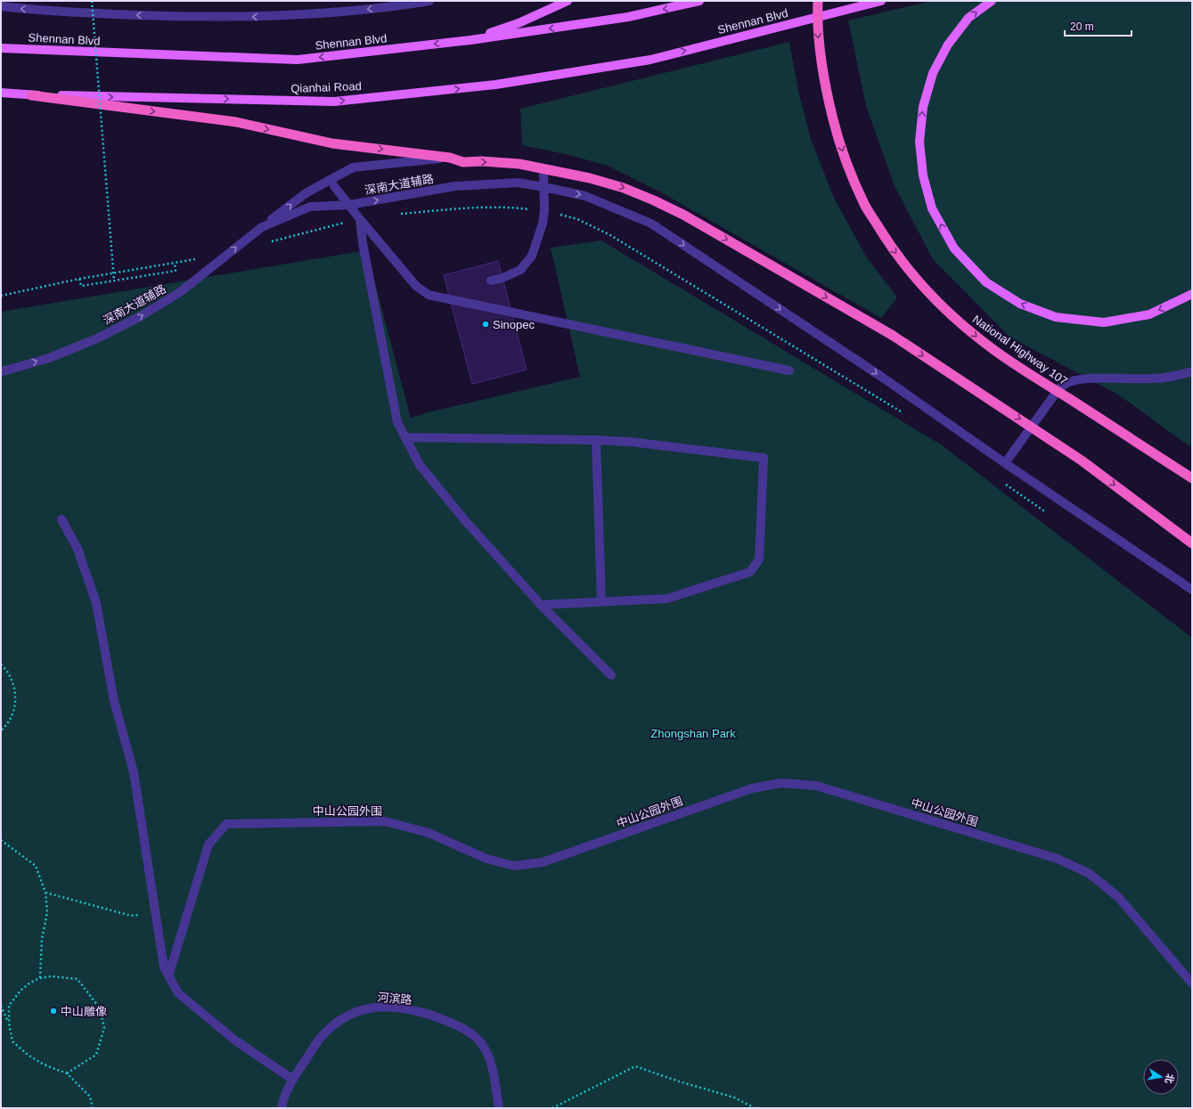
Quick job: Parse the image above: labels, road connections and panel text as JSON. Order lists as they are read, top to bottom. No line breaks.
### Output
{"streets":{"highway":["National Highway 107"],"main road":["Shennan Blvd","Qianhai Road"],"street":["深南大道辅路","中山公园外围","河滨路"]},"crossings":[["Shennan Blvd","Qianhai Road"]],"one_way":["Qianhai Road","深南大道辅路"],"parks":["Zhongshan Park"],"places":["Sinopec","中山雕像"],"scale_bar":"20 m","north":"right"}
